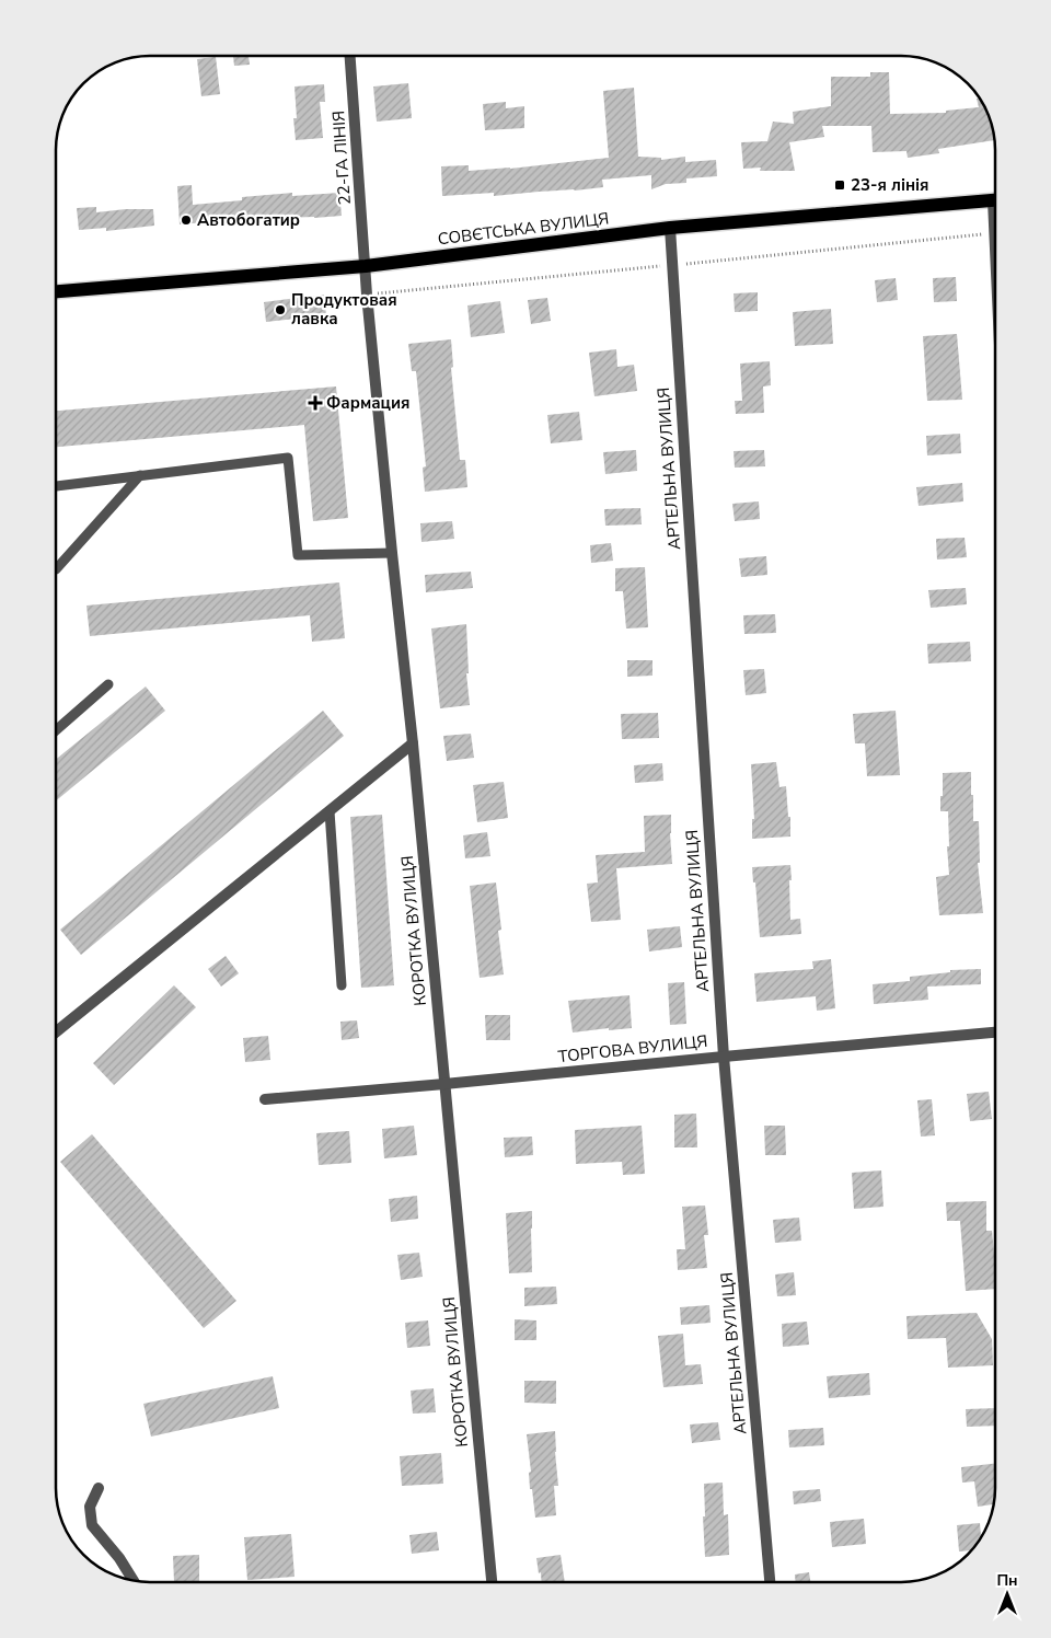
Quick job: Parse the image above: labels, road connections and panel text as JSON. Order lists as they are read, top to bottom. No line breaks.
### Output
{"streets":{"main road":["СОВЄТСЬКА ВУЛИЦЯ"],"street":["22-ГА ЛІНІЯ","АРТЕЛЬНА ВУЛИЦЯ","КОРОТКА ВУЛИЦЯ","ТОРГОВА ВУЛИЦЯ"]},"crossings":[["22-ГА ЛІНІЯ","СОВЄТСЬКА ВУЛИЦЯ"],["22-ГА ЛІНІЯ","КОРОТКА ВУЛИЦЯ"],["СОВЄТСЬКА ВУЛИЦЯ","АРТЕЛЬНА ВУЛИЦЯ"],["СОВЄТСЬКА ВУЛИЦЯ","КОРОТКА ВУЛИЦЯ"],["АРТЕЛЬНА ВУЛИЦЯ","ТОРГОВА ВУЛИЦЯ"],["КОРОТКА ВУЛИЦЯ","ТОРГОВА ВУЛИЦЯ"]],"places":{"transit":["23-я лінія"],"other":["Автобогатир","Продуктовая лавка"],"health":["Фармация"]},"north":"top"}
